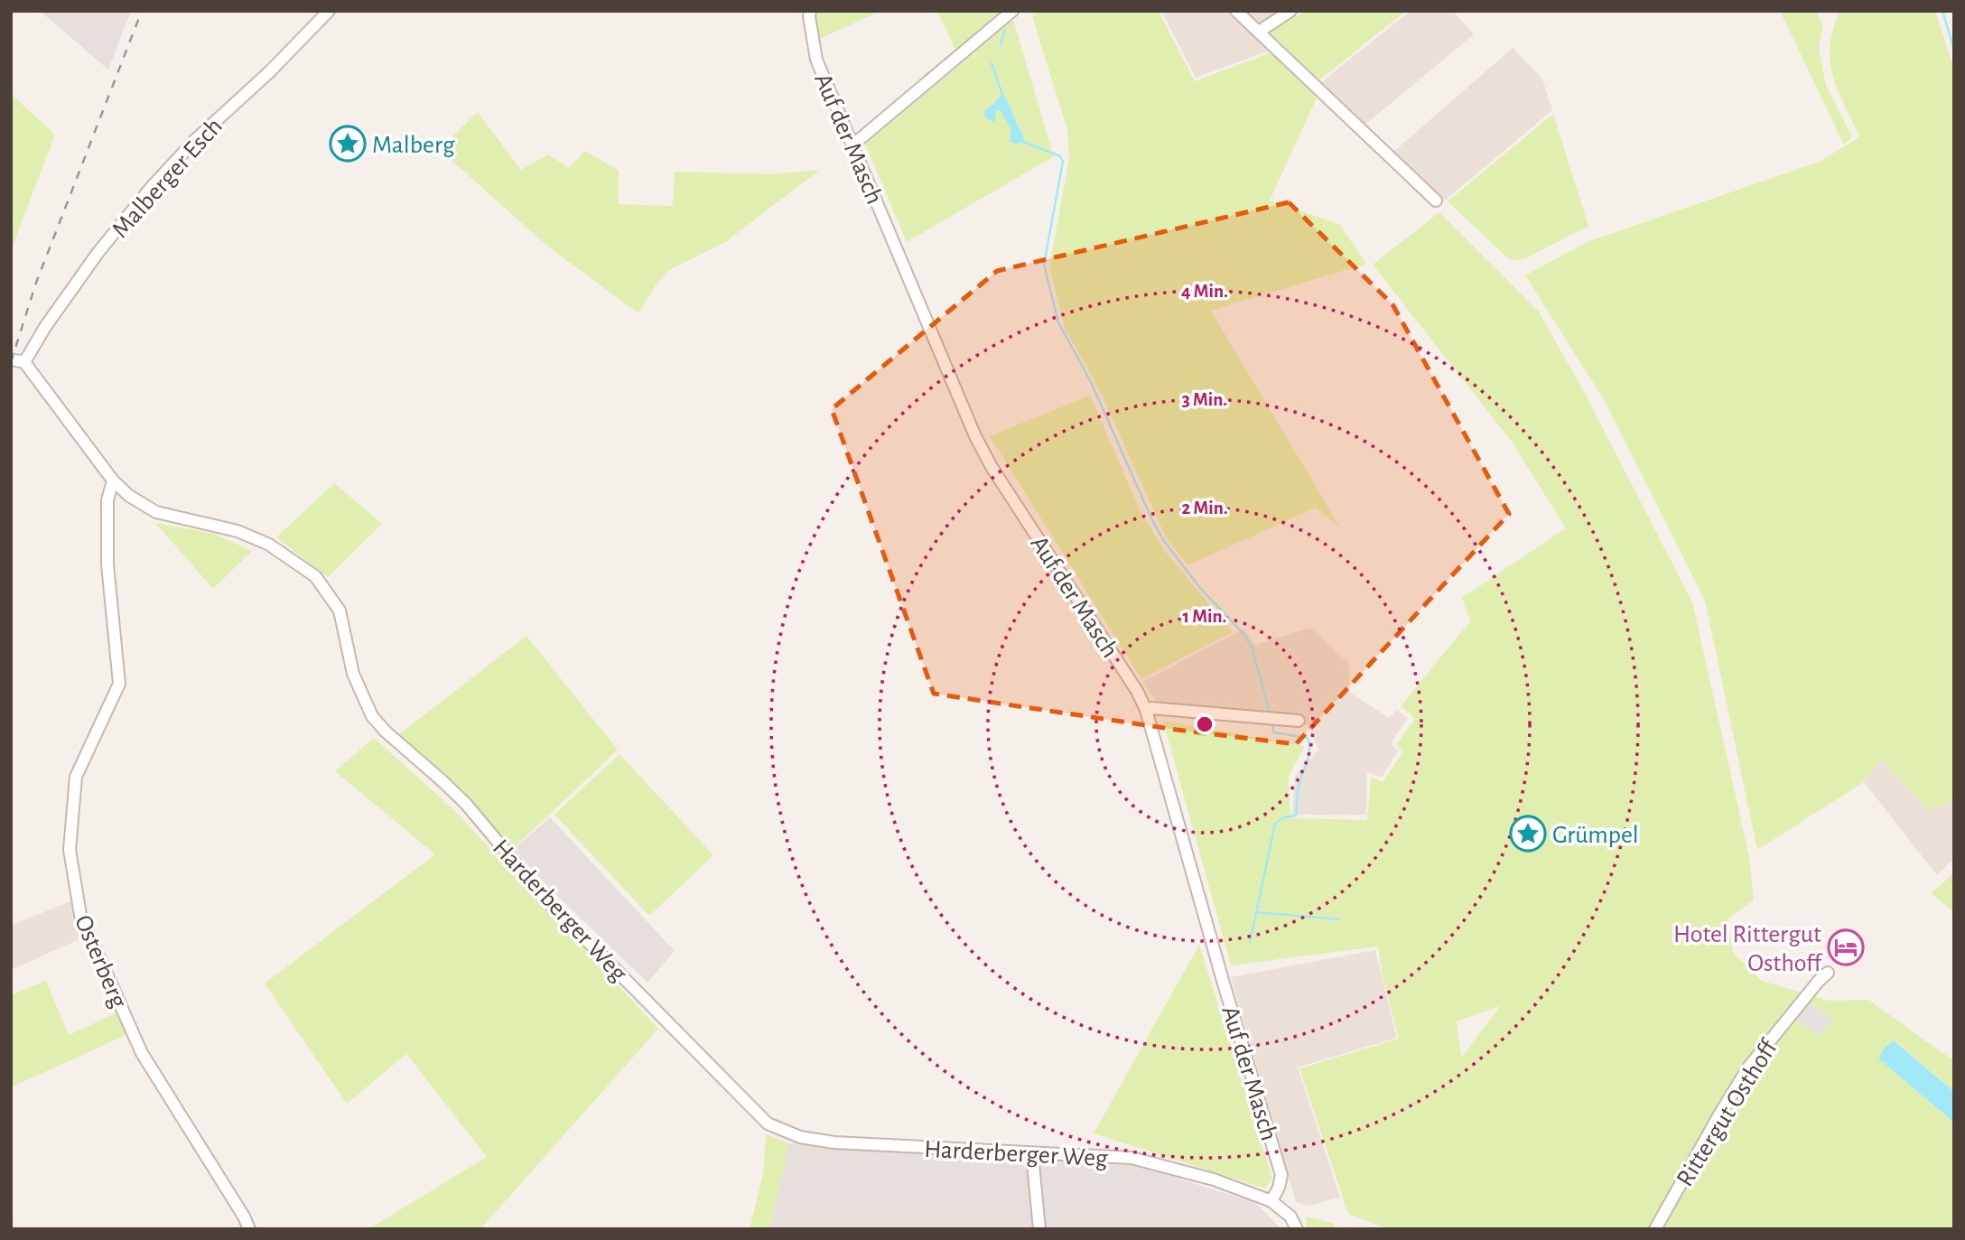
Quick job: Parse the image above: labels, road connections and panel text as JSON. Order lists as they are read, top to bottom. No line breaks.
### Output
{"streets":{"street":["Auf der Masch","Malberger Esch","Harderberger Weg","Osterberg","Rittergut Osthoff"]},"crossings":[["Auf der Masch","Harderberger Weg"],["Malberger Esch","Harderberger Weg"],["Harderberger Weg","Osterberg"]],"places":{"place":["Malberg","Grümpel"],"hotel":["Hotel Rittergut Osthoff"]},"rings":["4 Min.","3 Min.","2 Min.","1 Min."]}
